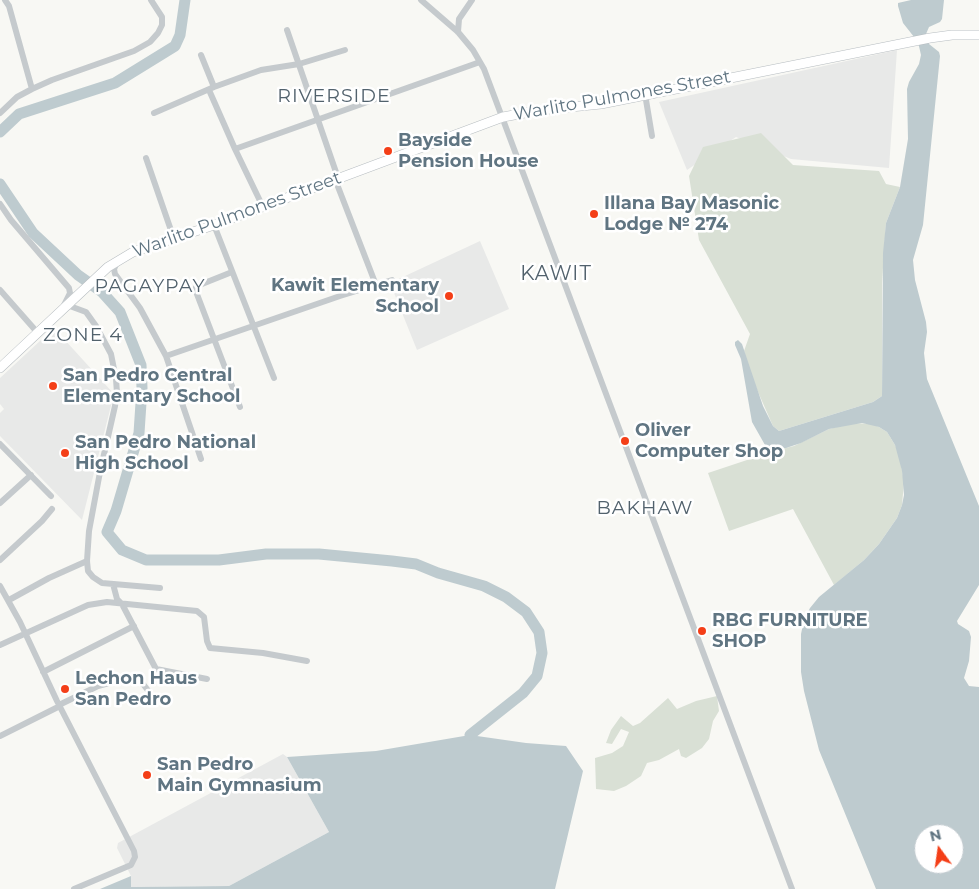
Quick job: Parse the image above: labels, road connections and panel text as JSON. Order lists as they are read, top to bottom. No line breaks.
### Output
{"streets":{"street":["Warlito Pulmones Street"]},"districts":["RIVERSIDE","KAWIT","PAGAYPAY","ZONE 4","BAKHAW"],"places":["Bayside Pension House","Illana Bay Masonic Lodge № 274","Kawit Elementary School","San Pedro Central Elementary School","Oliver Computer Shop","San Pedro National High School","RBG FURNITURE SHOP","Lechon Haus San Pedro","San Pedro Main Gymnasium"],"north":"top"}
